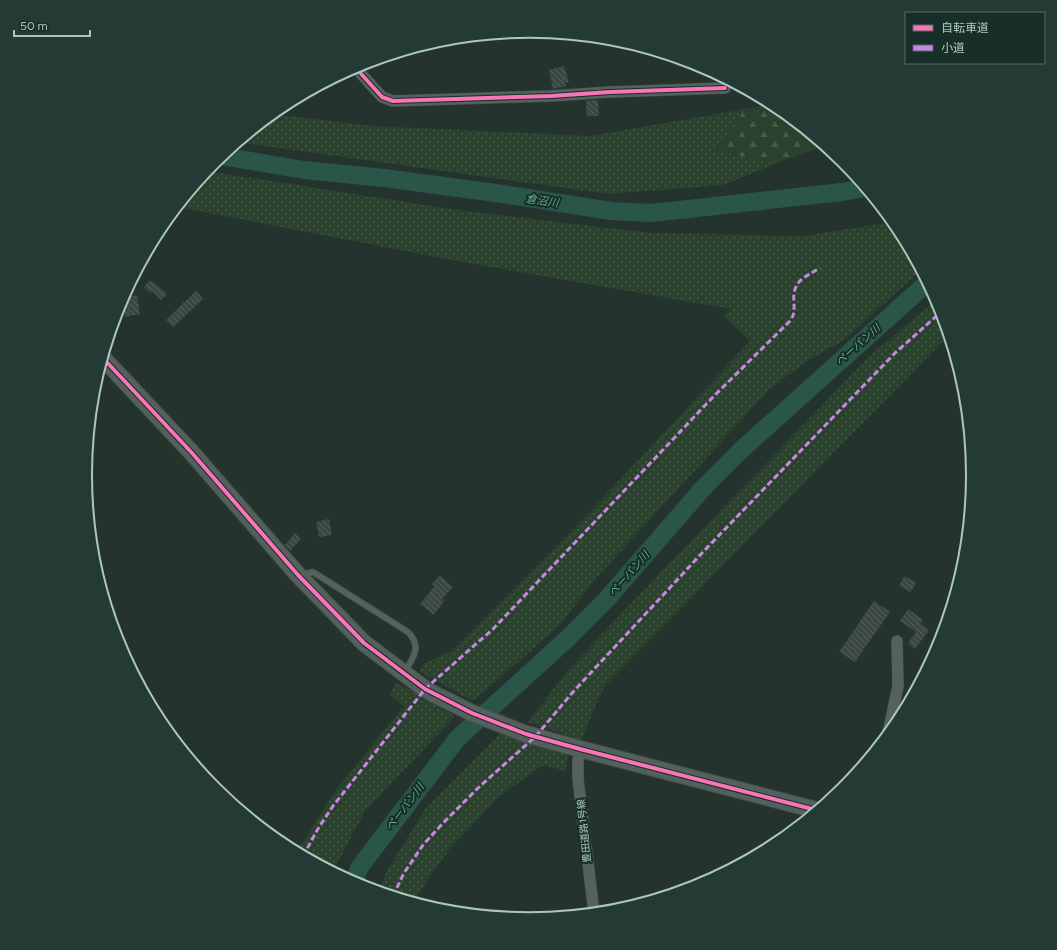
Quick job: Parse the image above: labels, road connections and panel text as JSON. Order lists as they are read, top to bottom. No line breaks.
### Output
{"streets":{"street":["豊田道路1号線"]},"water":["倉沼川","ペーパン川"],"legend":["自転車道","小道"],"scale_bar":"50 m"}
